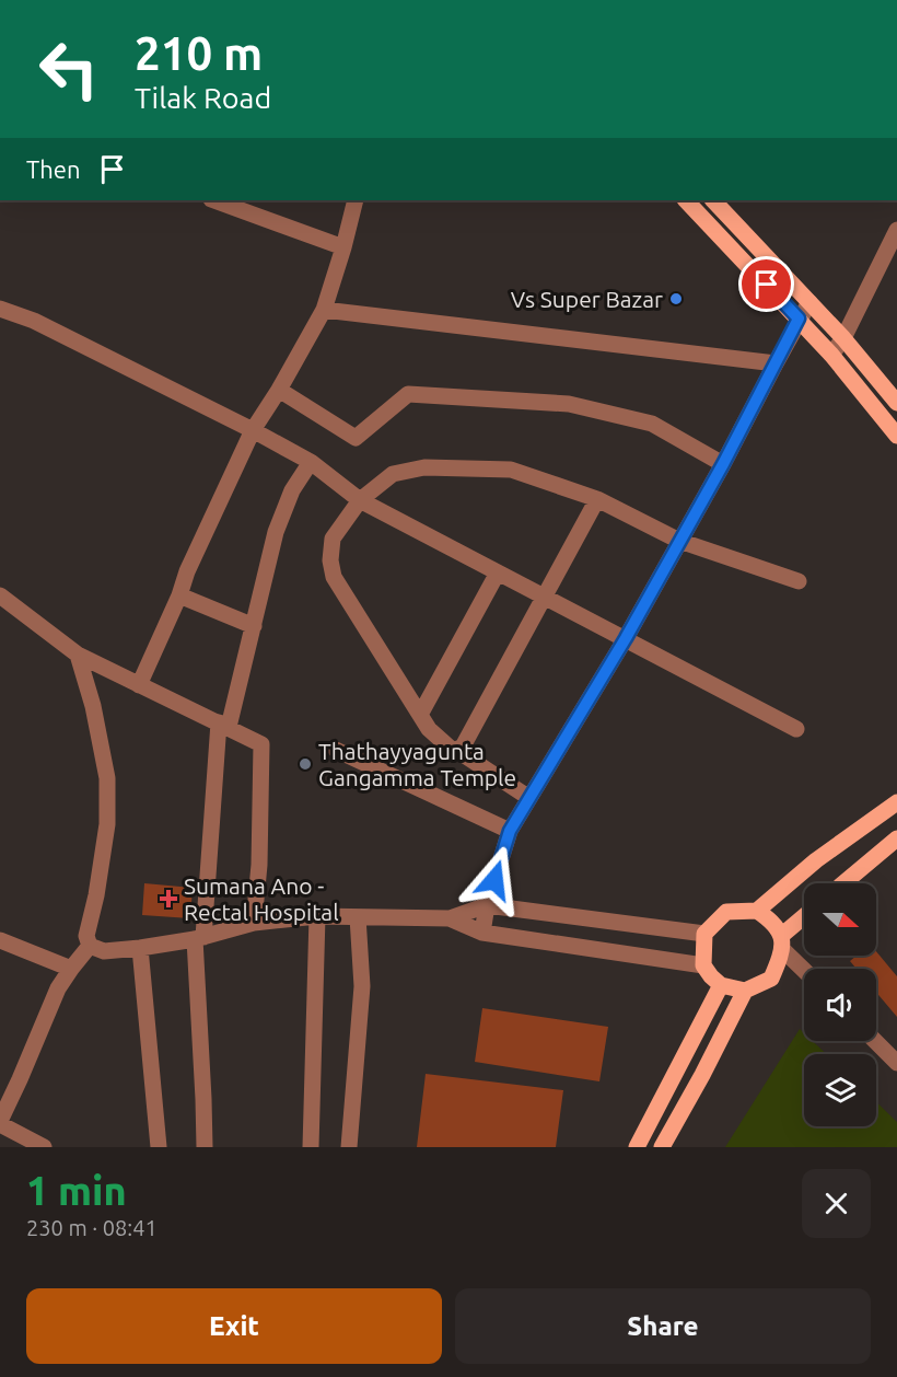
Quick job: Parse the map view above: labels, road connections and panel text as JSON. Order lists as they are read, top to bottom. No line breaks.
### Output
{"places":{"other":["Vs Super Bazar","Thathayyagunta Gangamma Temple"],"health":["Sumana Ano - Rectal Hospital"]},"north":"right","page":{"turn":["210 m","Tilak Road"],"then":"Then","heading":["1 min","230 m · 08:41"],"buttons":["Exit","Share"]}}
